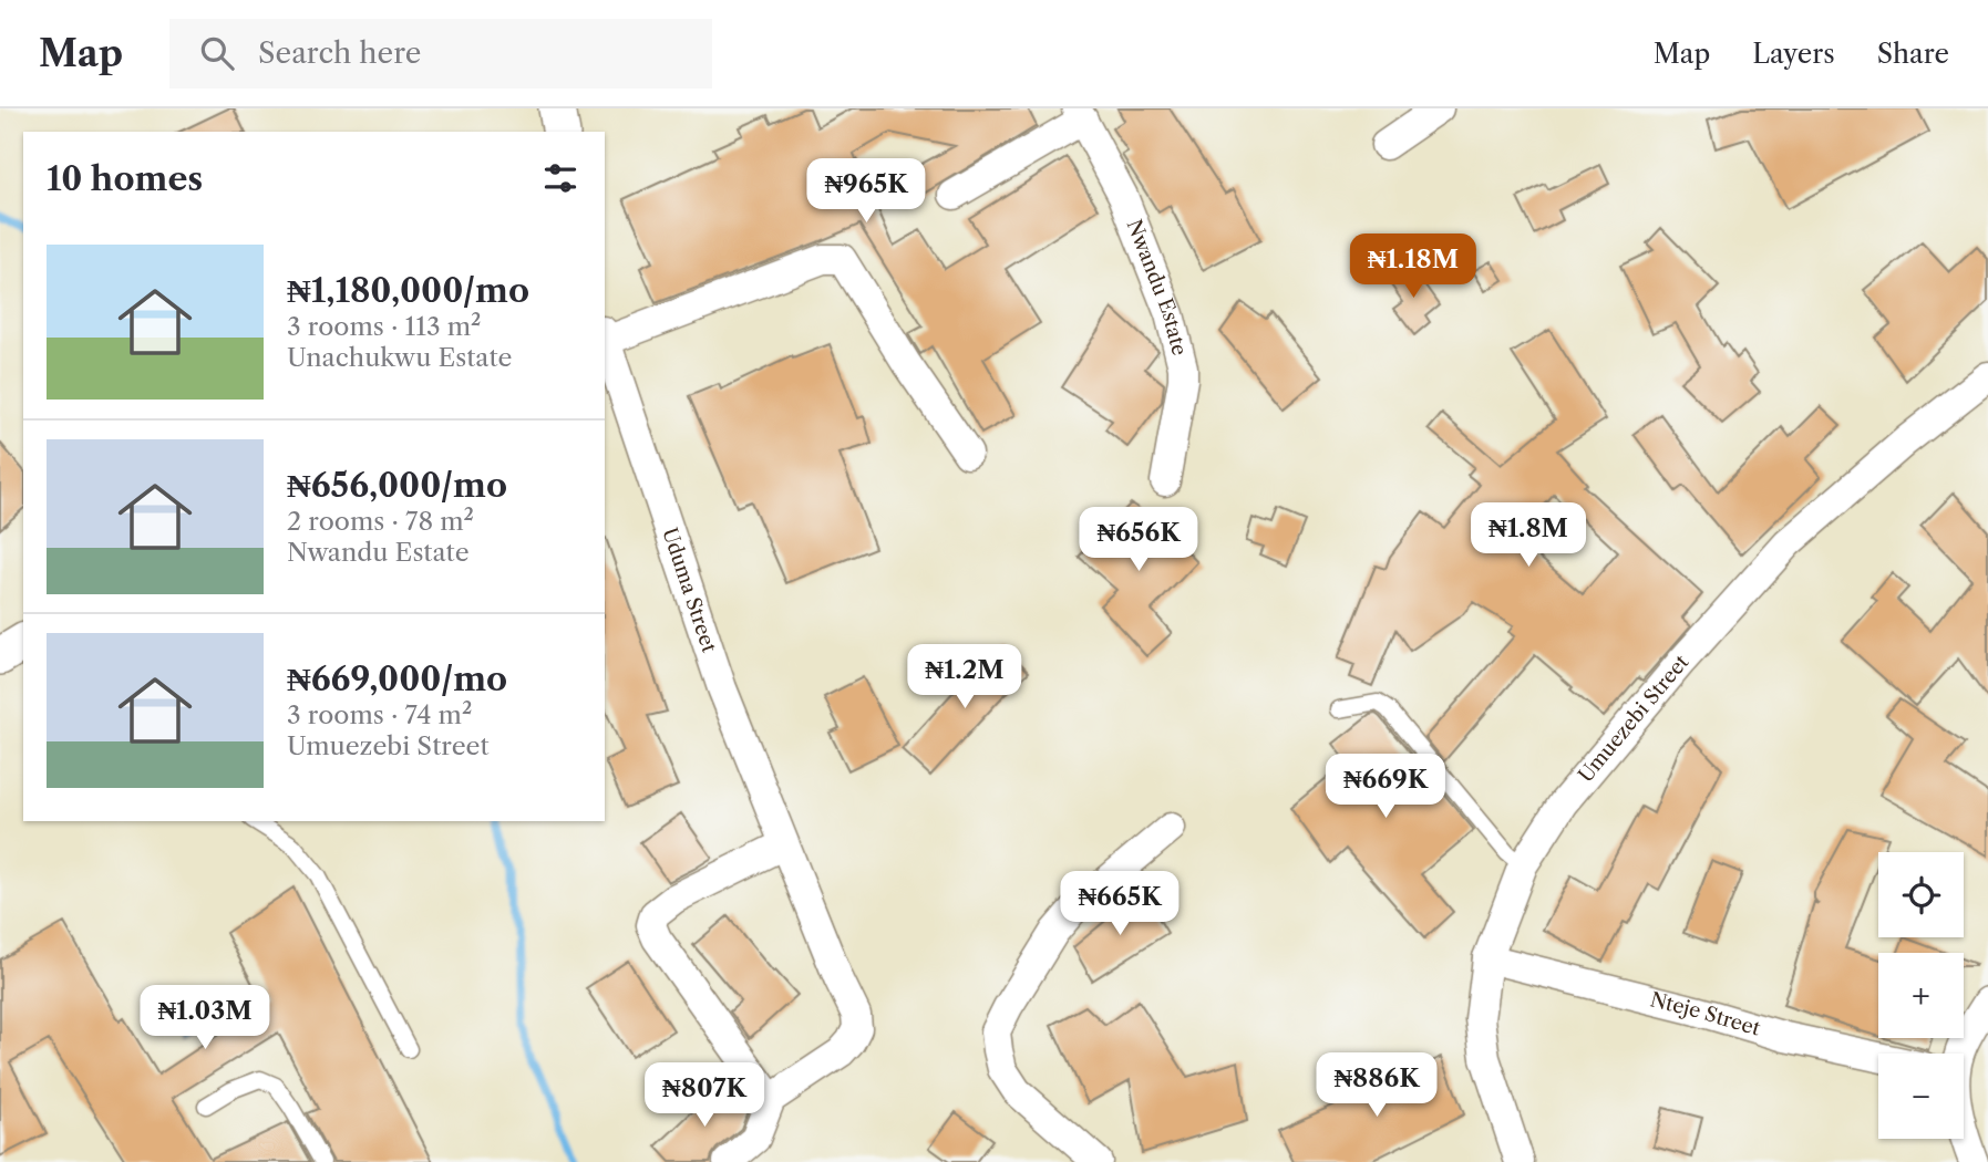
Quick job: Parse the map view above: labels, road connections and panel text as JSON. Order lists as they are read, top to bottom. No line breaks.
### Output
{"streets":{"street":["Nwandu Estate","Uduma Street","Umuezebi Street","Nteje Street"]},"crossings":[["Umuezebi Street","Nteje Street"]],"page":{"header":"Map","search":"Search here","nav":["Map","Layers","Share"],"heading":"10 homes","price":["₦965K","₦1.18M","₦1.8M","₦656K","₦1.2M","₦669K","₦665K","₦1.03M","₦886K","₦807K"],"list":[{"name":"₦1,180,000/mo","note":"3 rooms · 113 m² · Unachukwu Estate"},{"name":"₦656,000/mo","note":"2 rooms · 78 m² · Nwandu Estate"},{"name":"₦669,000/mo","note":"3 rooms · 74 m² · Umuezebi Street"}],"map_buttons":["+","−"]}}
